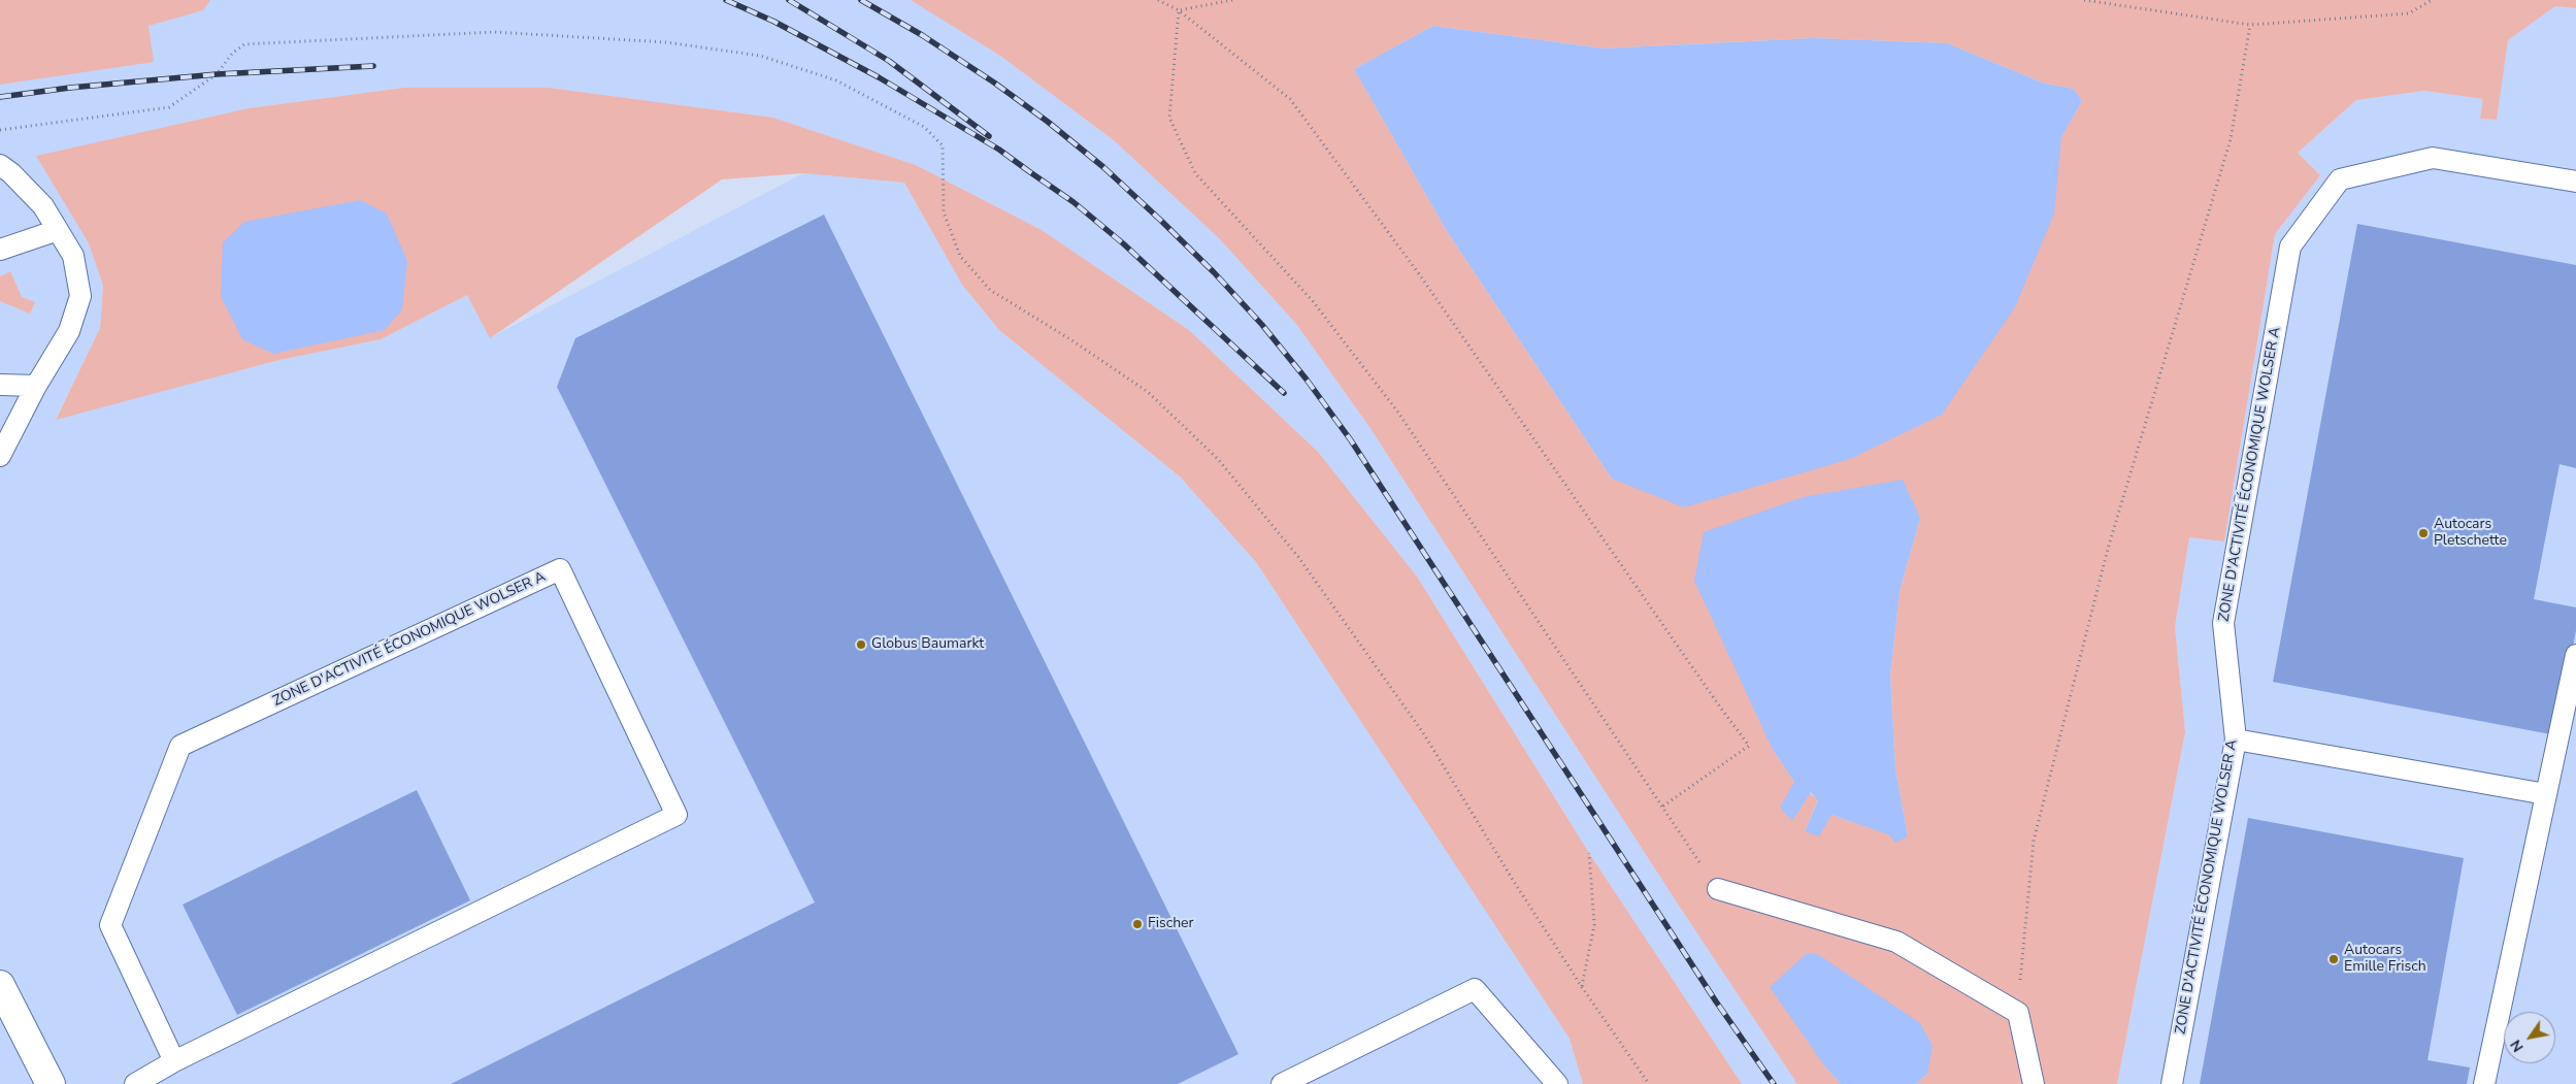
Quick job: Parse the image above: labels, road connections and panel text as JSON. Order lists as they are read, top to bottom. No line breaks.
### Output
{"streets":{"lane":["ZONE D'ACTIVITÉ ÉCONOMIQUE WOLSER A"]},"places":["Autocars Pletschette","Globus Baumarkt","Fischer","Autocars Emille Frisch"],"north":"bottom left"}
